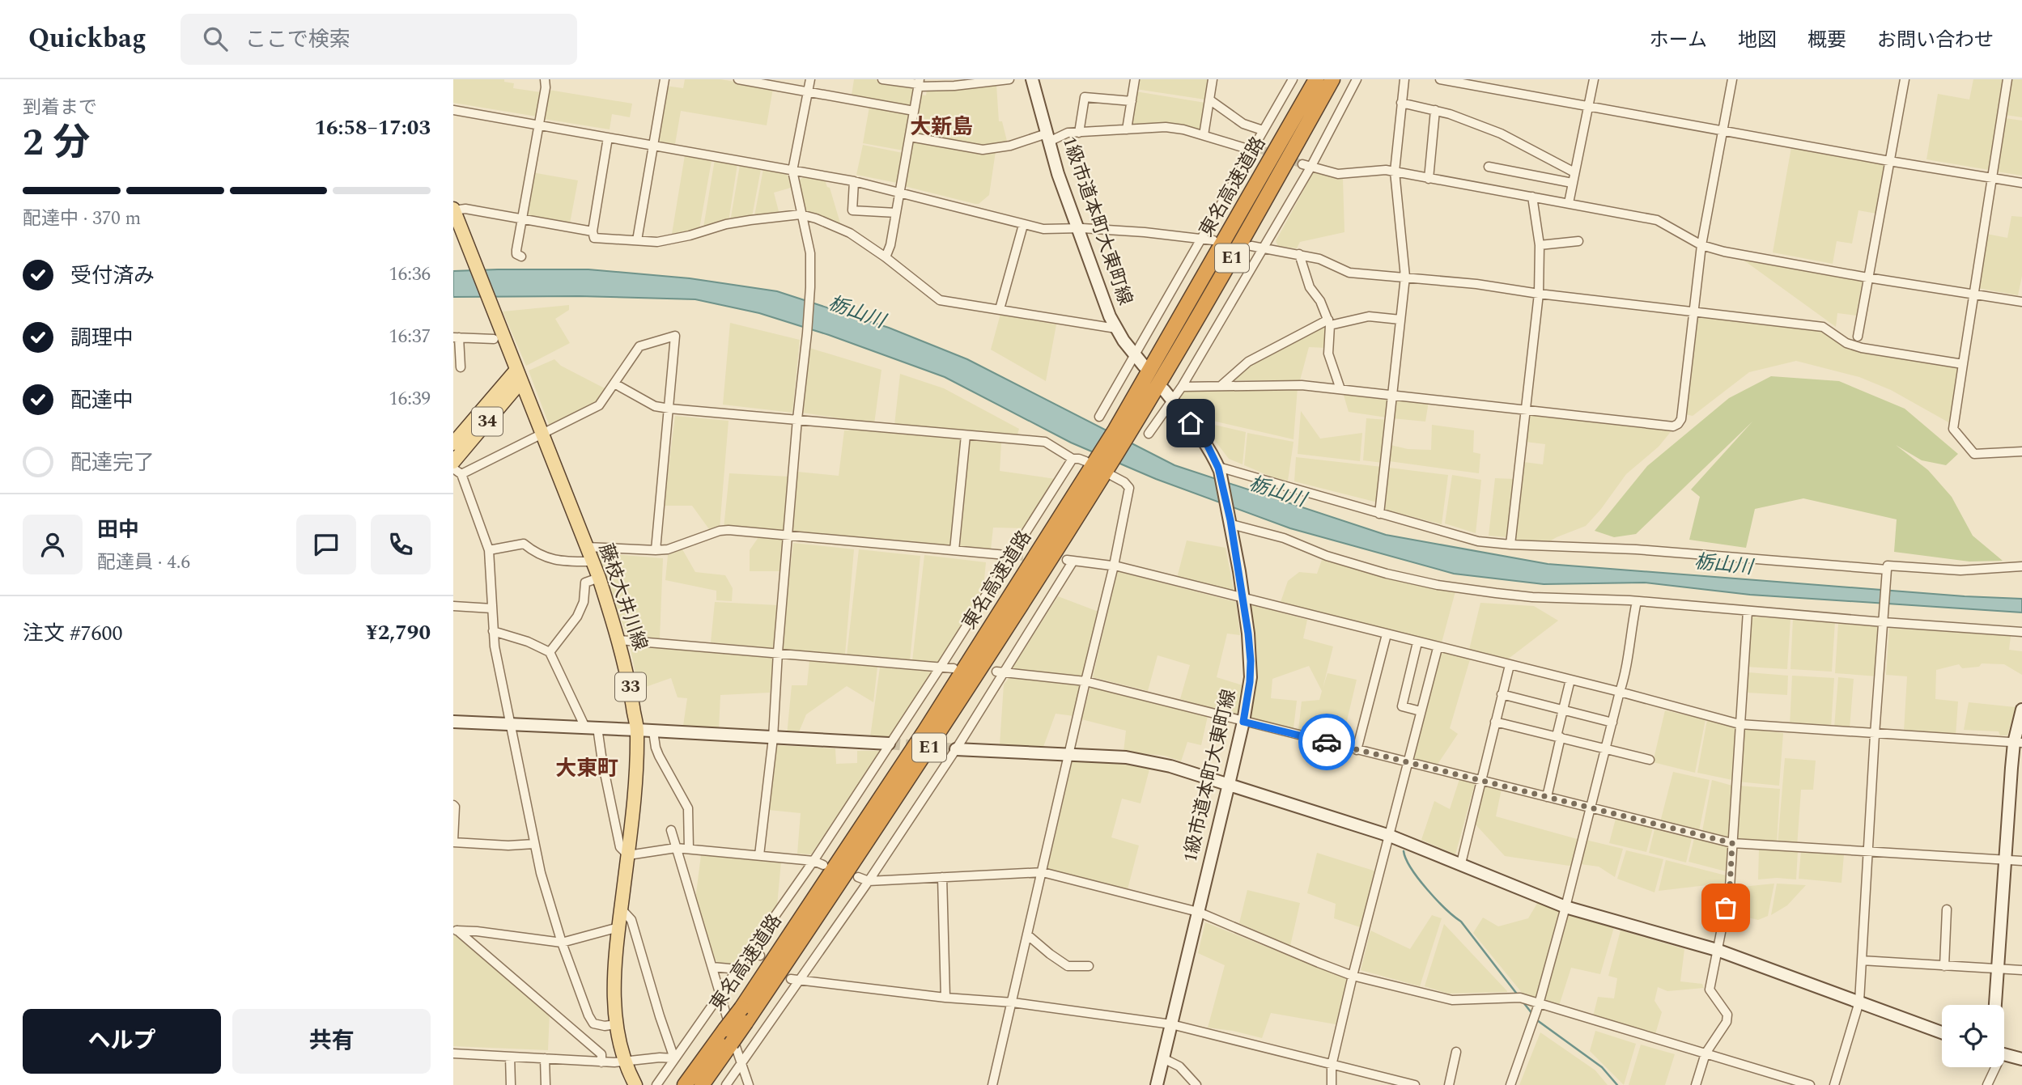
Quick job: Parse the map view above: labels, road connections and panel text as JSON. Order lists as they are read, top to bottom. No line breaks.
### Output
{"streets":{"highway":["東名高速道路","E1"],"main road":["34","藤枝大井川線","33"],"street":["1級市道本町大東町線"]},"crossings":[["34","藤枝大井川線"]],"districts":["大新島","大東町"],"water":["栃山川"],"page":{"header":"Quickbag","search":"ここで検索","nav":["ホーム","地図","概要","お問い合わせ"],"heading":["2 分","到着まで","16:58–17:03"],"panel":["田中","配達員 · 4.6","注文 #7600","¥2,790"],"bar":"配達中 · 370 m","list":[["受付済み","16:36"],["調理中","16:37"],["配達中","16:39"],"配達完了"],"buttons":["ヘルプ","共有"]}}
